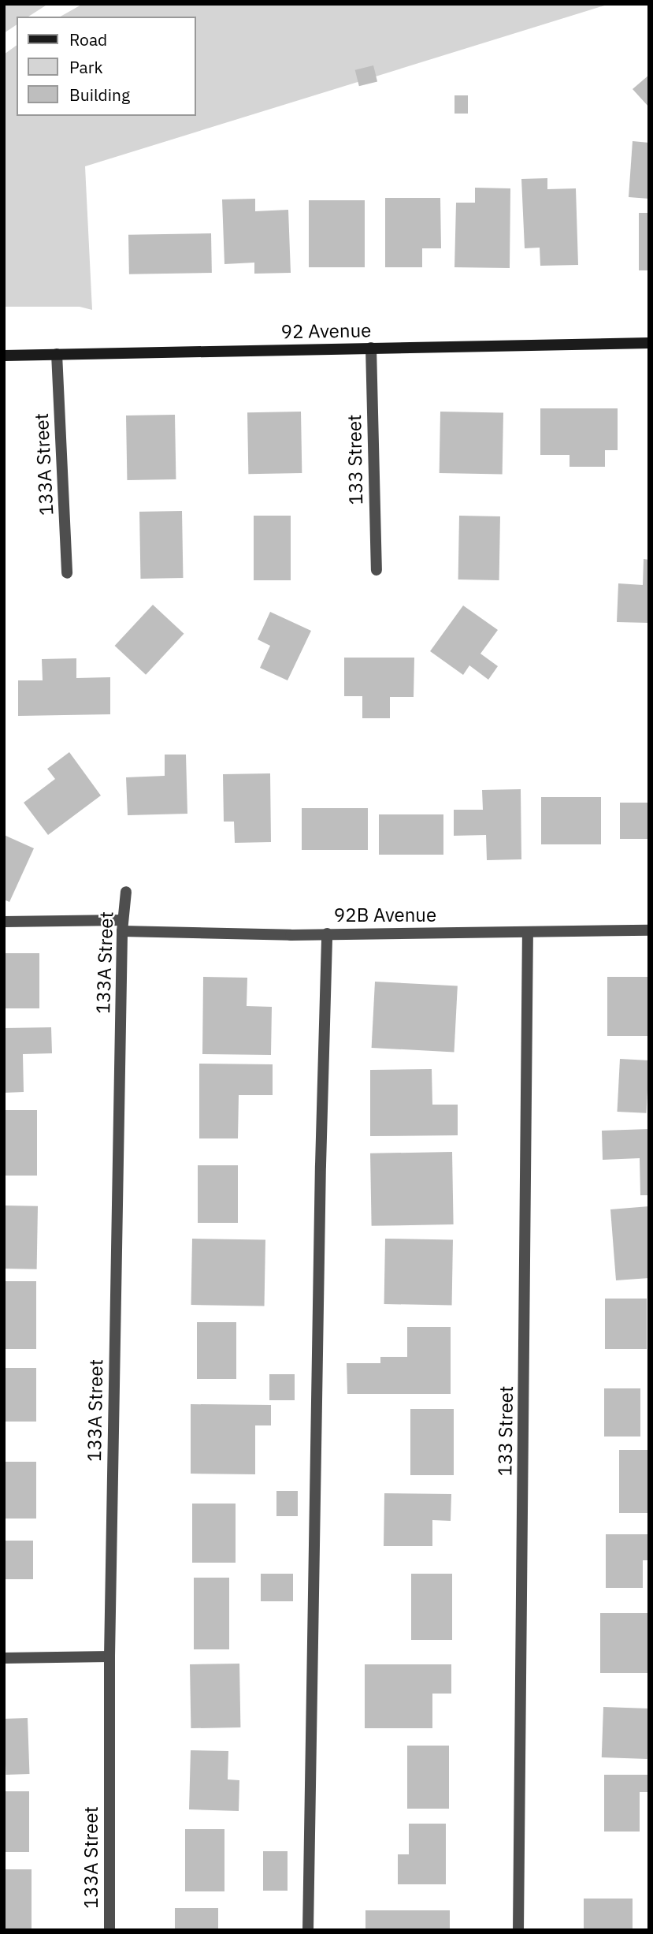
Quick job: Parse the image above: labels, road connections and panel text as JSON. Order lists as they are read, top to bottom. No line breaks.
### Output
{"streets":{"main road":["92 Avenue"],"street":["133 Street","133A Street","92B Avenue"]},"crossings":[["92 Avenue","133 Street"],["92 Avenue","133A Street"],["133 Street","92B Avenue"],["133A Street","92B Avenue"]],"legend":["Road","Park","Building"]}
